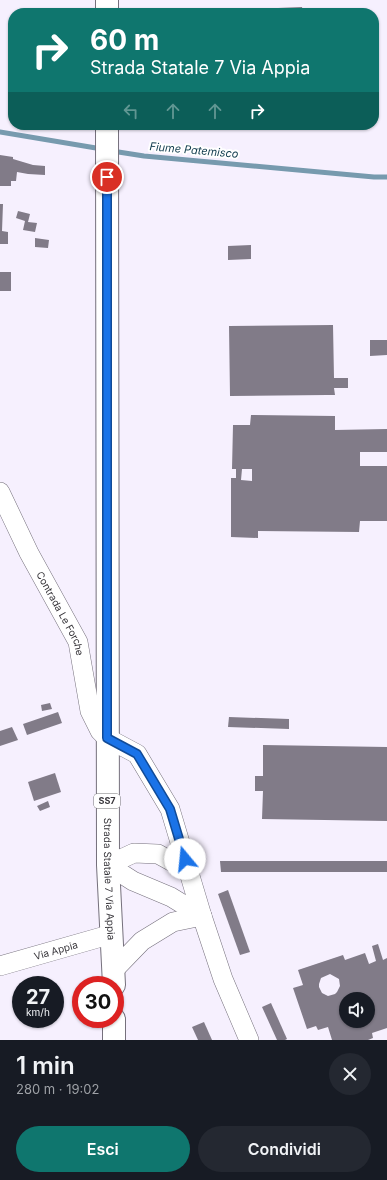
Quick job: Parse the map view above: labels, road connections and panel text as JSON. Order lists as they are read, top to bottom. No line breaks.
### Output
{"streets":{"main road":["SS7","Strada Statale 7 Via Appia"],"street":["Contrada Le Forche","Via Appia"]},"crossings":[["Contrada Le Forche","Strada Statale 7 Via Appia"],["Strada Statale 7 Via Appia","Via Appia"]],"water":["Fiume Patemisco"],"page":{"turn":["60 m","Strada Statale 7 Via Appia"],"speed":"27 km/h","limit":"30","heading":["1 min","280 m · 19:02"],"buttons":["Esci","Condividi"]}}
